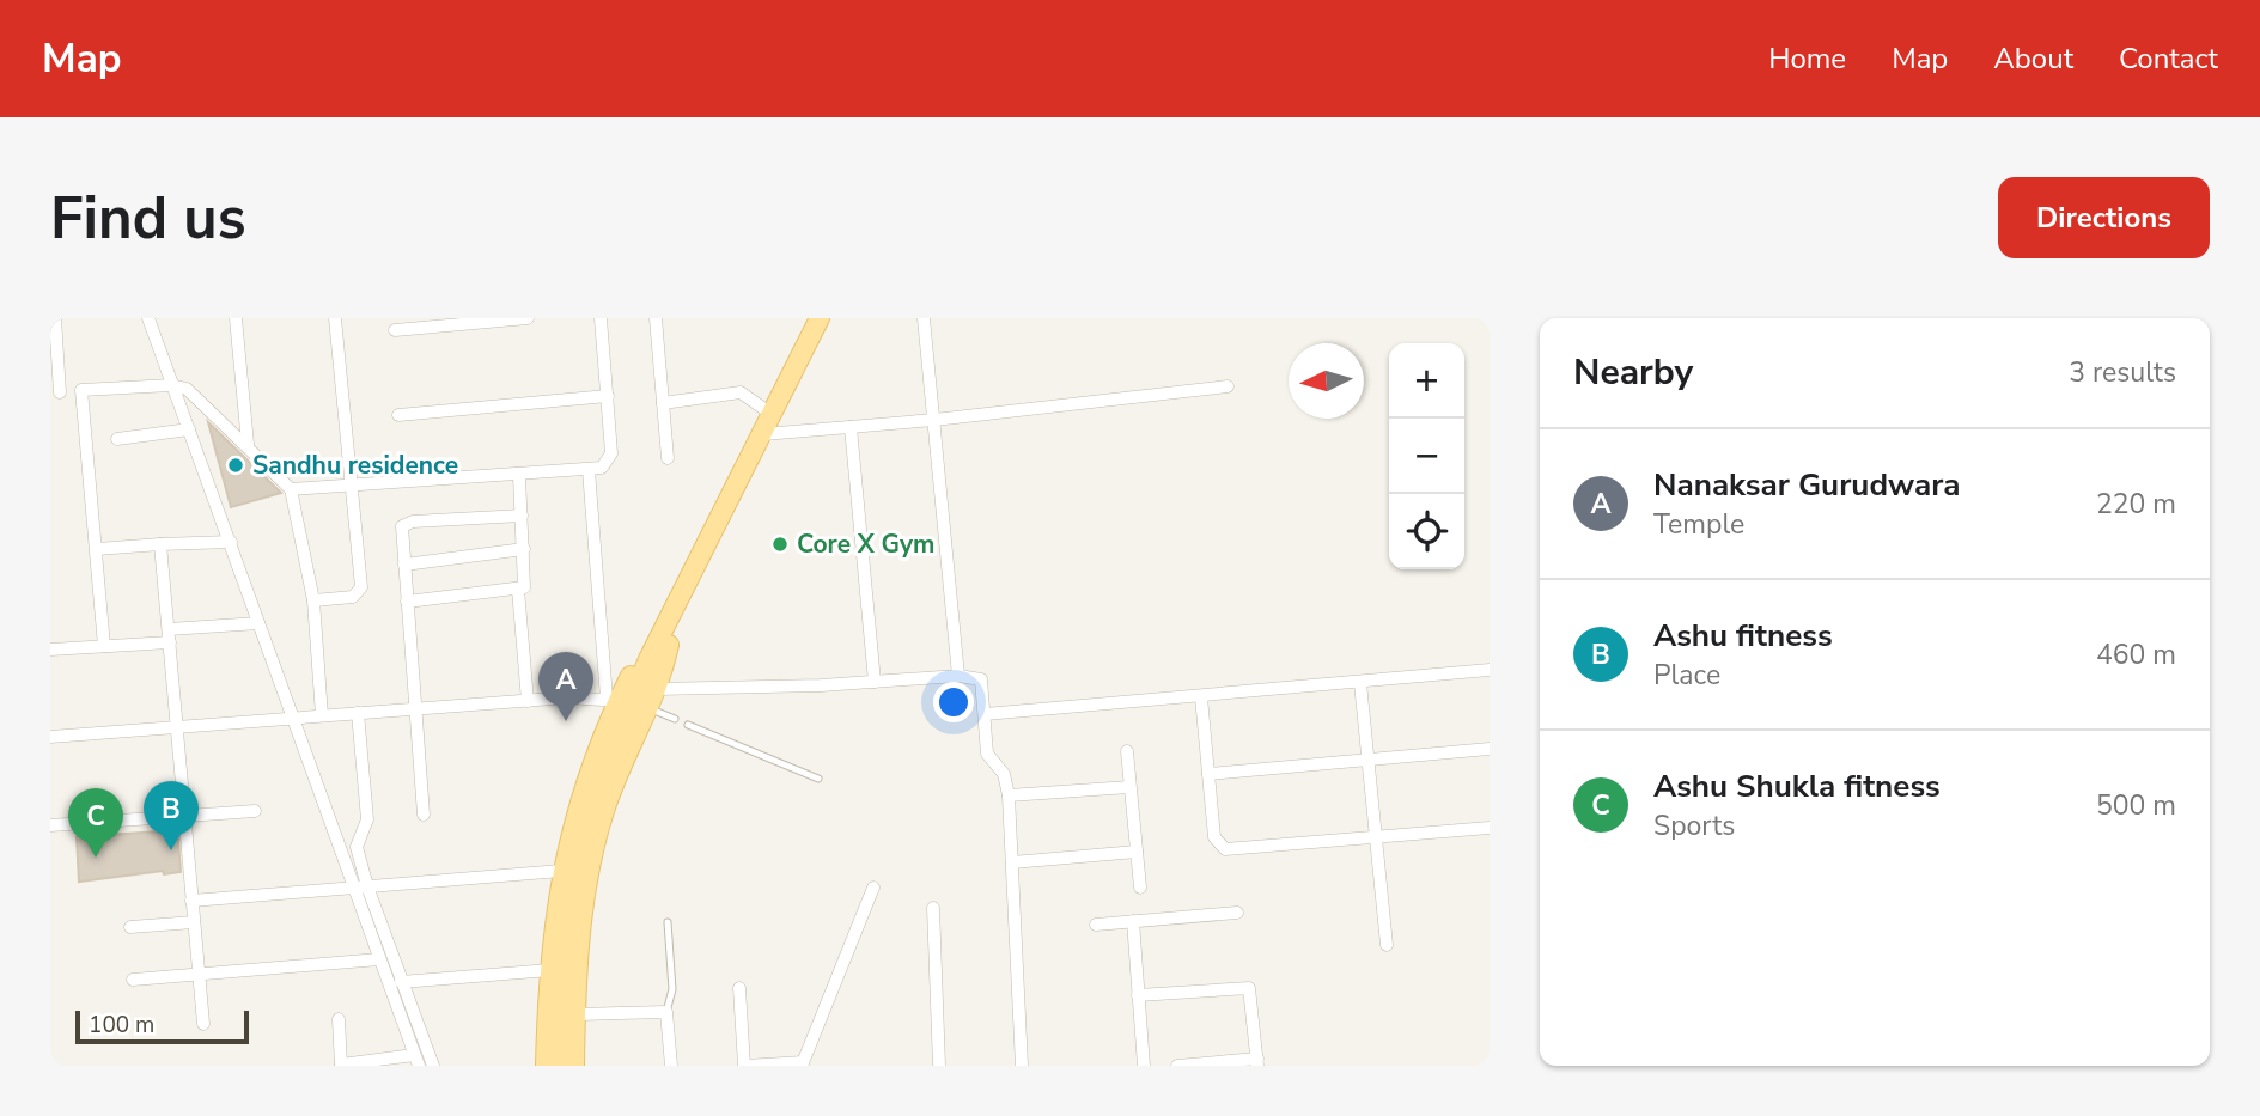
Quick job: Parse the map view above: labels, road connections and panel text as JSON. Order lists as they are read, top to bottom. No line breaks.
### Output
{"places":["Sandhu residence","Core X Gym"],"scale_bar":"100 m","north":"left","page":{"header":"Map","nav":["Home","Map","About","Contact"],"buttons":"Directions","title":"Find us","heading":["Nearby","3 results"],"map_buttons":["+","−"],"list":[{"mark":"A","name":"Nanaksar Gurudwara","note":"Temple","value":"220 m"},{"mark":"B","name":"Ashu fitness","note":"Place","value":"460 m"},{"mark":"C","name":"Ashu Shukla fitness","note":"Sports","value":"500 m"}],"pins":["A","B","C"],"scale":"100 m"}}
